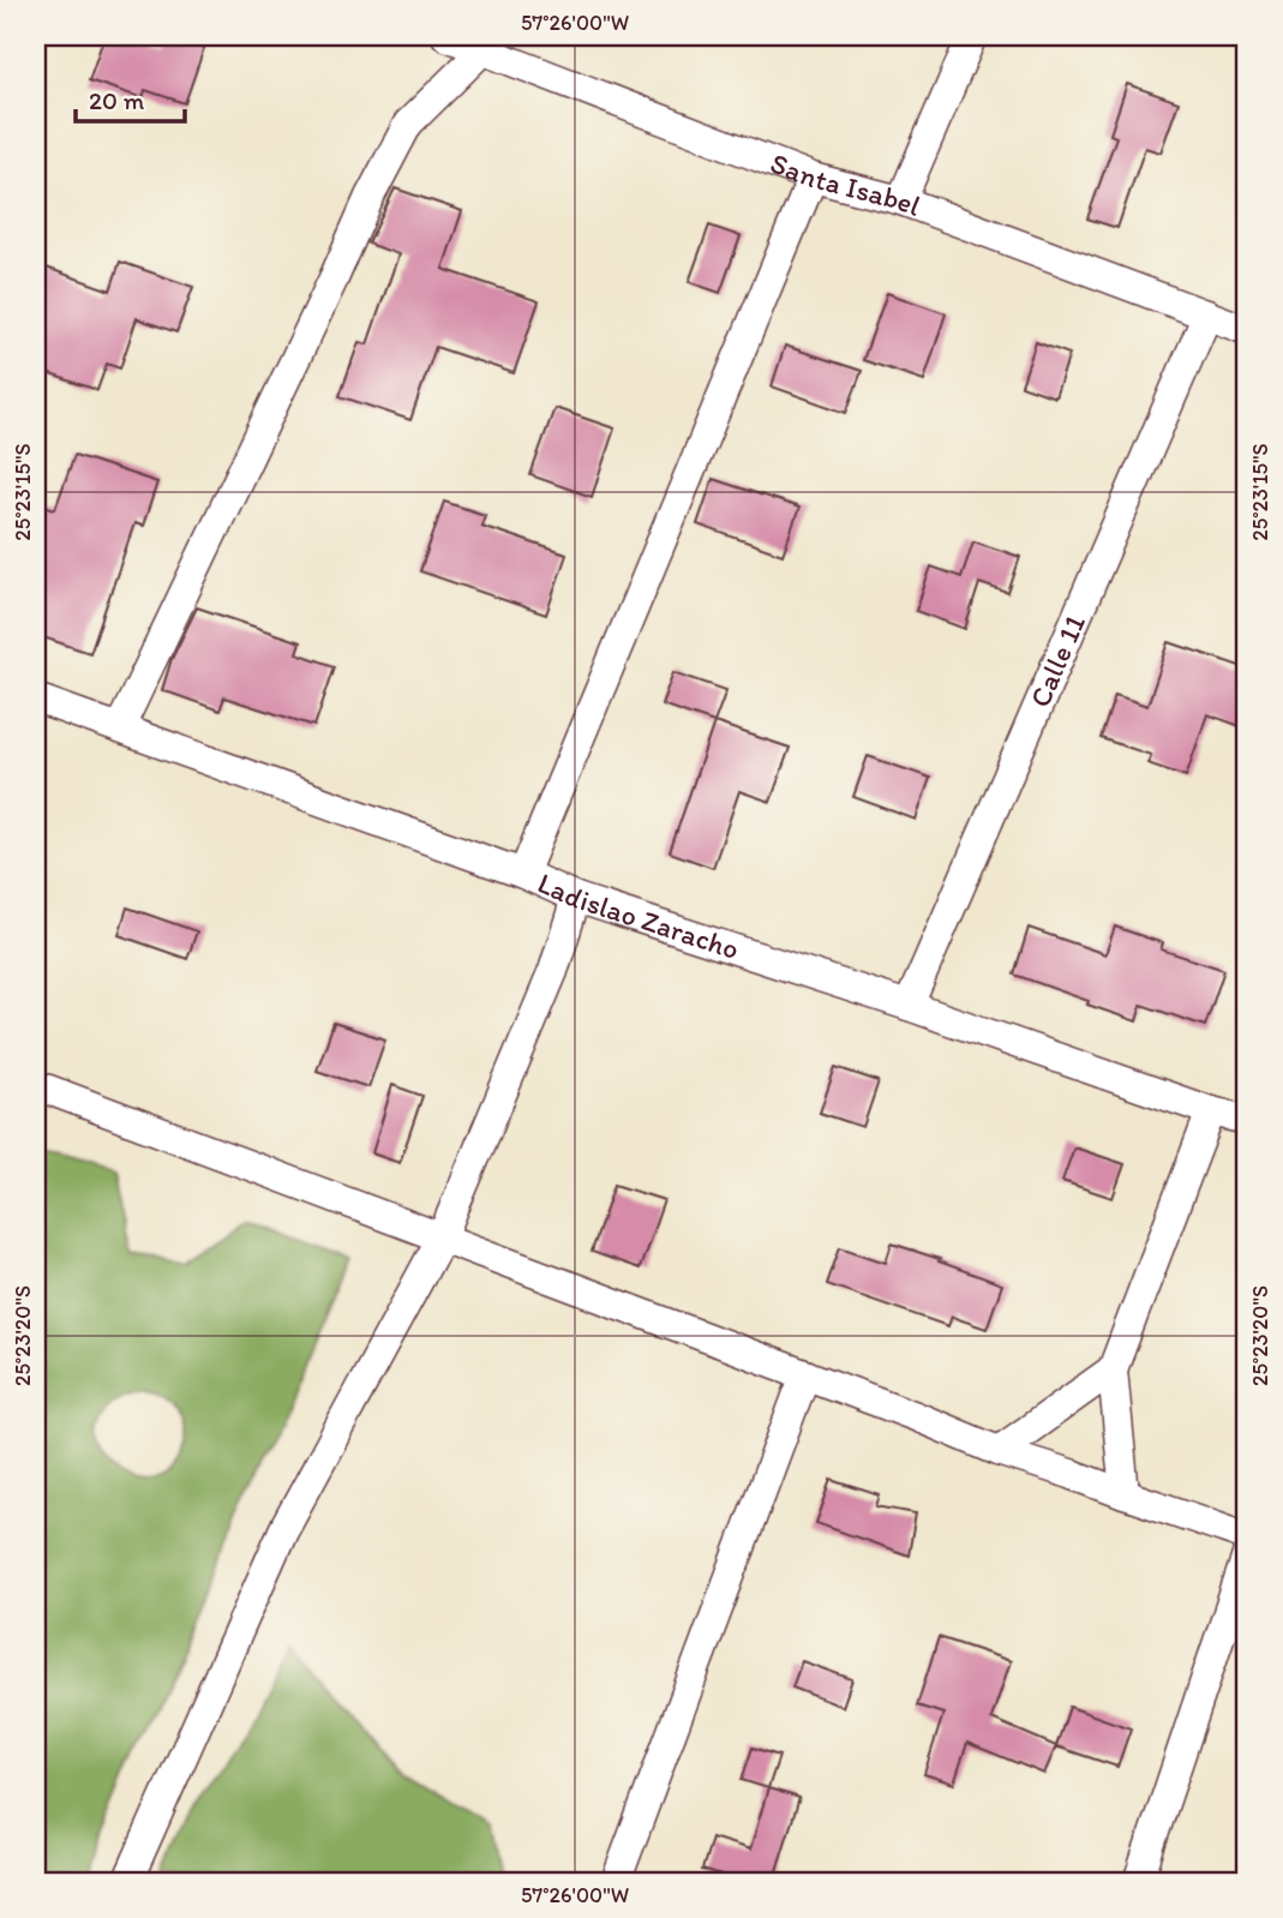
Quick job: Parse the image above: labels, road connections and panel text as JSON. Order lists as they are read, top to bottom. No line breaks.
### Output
{"streets":{"street":["Santa Isabel","Calle 11","Ladislao Zaracho"]},"crossings":[["Santa Isabel","Calle 11"],["Calle 11","Ladislao Zaracho"]],"scale_bar":"20 m","coordinates":["57°26'00\"W","25°23'15\"S","25°23'20\"S"]}
